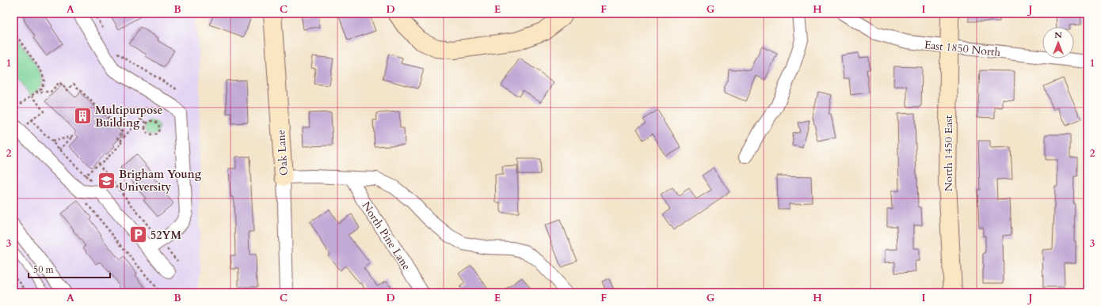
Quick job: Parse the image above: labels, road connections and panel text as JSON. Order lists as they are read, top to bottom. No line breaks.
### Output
{"streets":{"street":["East 1850 North","Oak Lane","North 1450 East","North Pine Lane"]},"crossings":[["East 1850 North","North 1450 East"]],"places":{"building":["Multipurpose Building"],"school or university":["Brigham Young University"],"parking":["52YM"]},"scale_bar":"50 m","north":"top","grid":{"columns":["A","B","C","D","E","F","G","H","I","J"],"rows":["1","2","3"]}}
